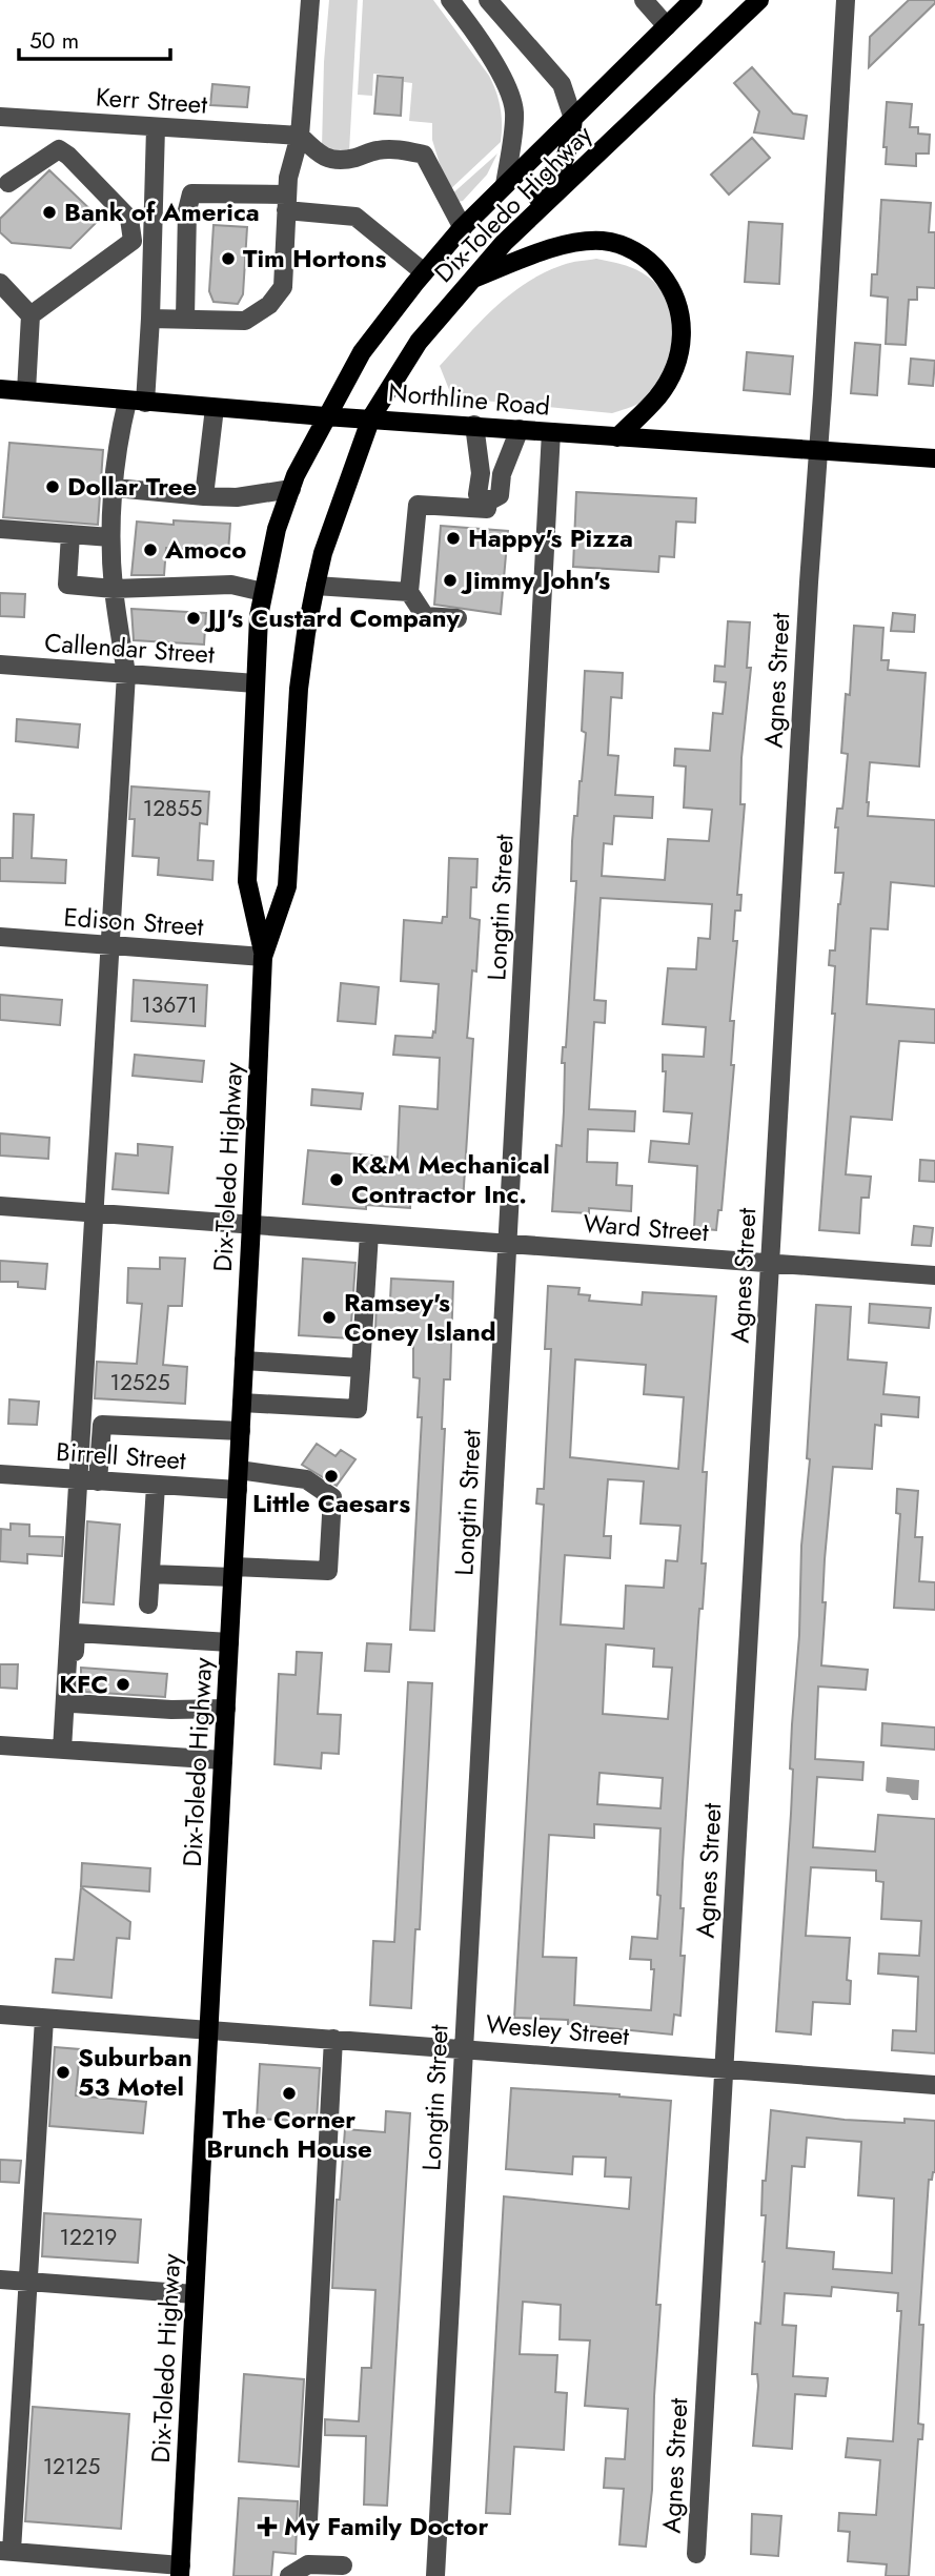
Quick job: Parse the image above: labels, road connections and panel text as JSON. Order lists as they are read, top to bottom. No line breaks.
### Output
{"streets":{"main road":["Dix-Toledo Highway","Northline Road"],"street":["Kerr Street","Callendar Street","Agnes Street","Longtin Street","Edison Street","Ward Street","Birrell Street","Wesley Street"]},"crossings":[["Dix-Toledo Highway","Northline Road"],["Dix-Toledo Highway","Callendar Street"],["Dix-Toledo Highway","Edison Street"],["Dix-Toledo Highway","Ward Street"],["Dix-Toledo Highway","Birrell Street"],["Dix-Toledo Highway","Wesley Street"],["Northline Road","Agnes Street"],["Northline Road","Longtin Street"],["Agnes Street","Ward Street"],["Agnes Street","Wesley Street"],["Longtin Street","Ward Street"],["Longtin Street","Wesley Street"]],"places":{"other":["Bank of America","Tim Hortons","Dollar Tree","Happy's Pizza","Amoco","Jimmy John's","JJ's Custard Company","K&M Mechanical Contractor Inc.","Ramsey's Coney Island","Little Caesars","KFC","Suburban 53 Motel","The Corner Brunch House"],"health":["My Family Doctor"]},"house_numbers":["12855","13671","12525","12219","12125"],"scale_bar":"50 m"}
